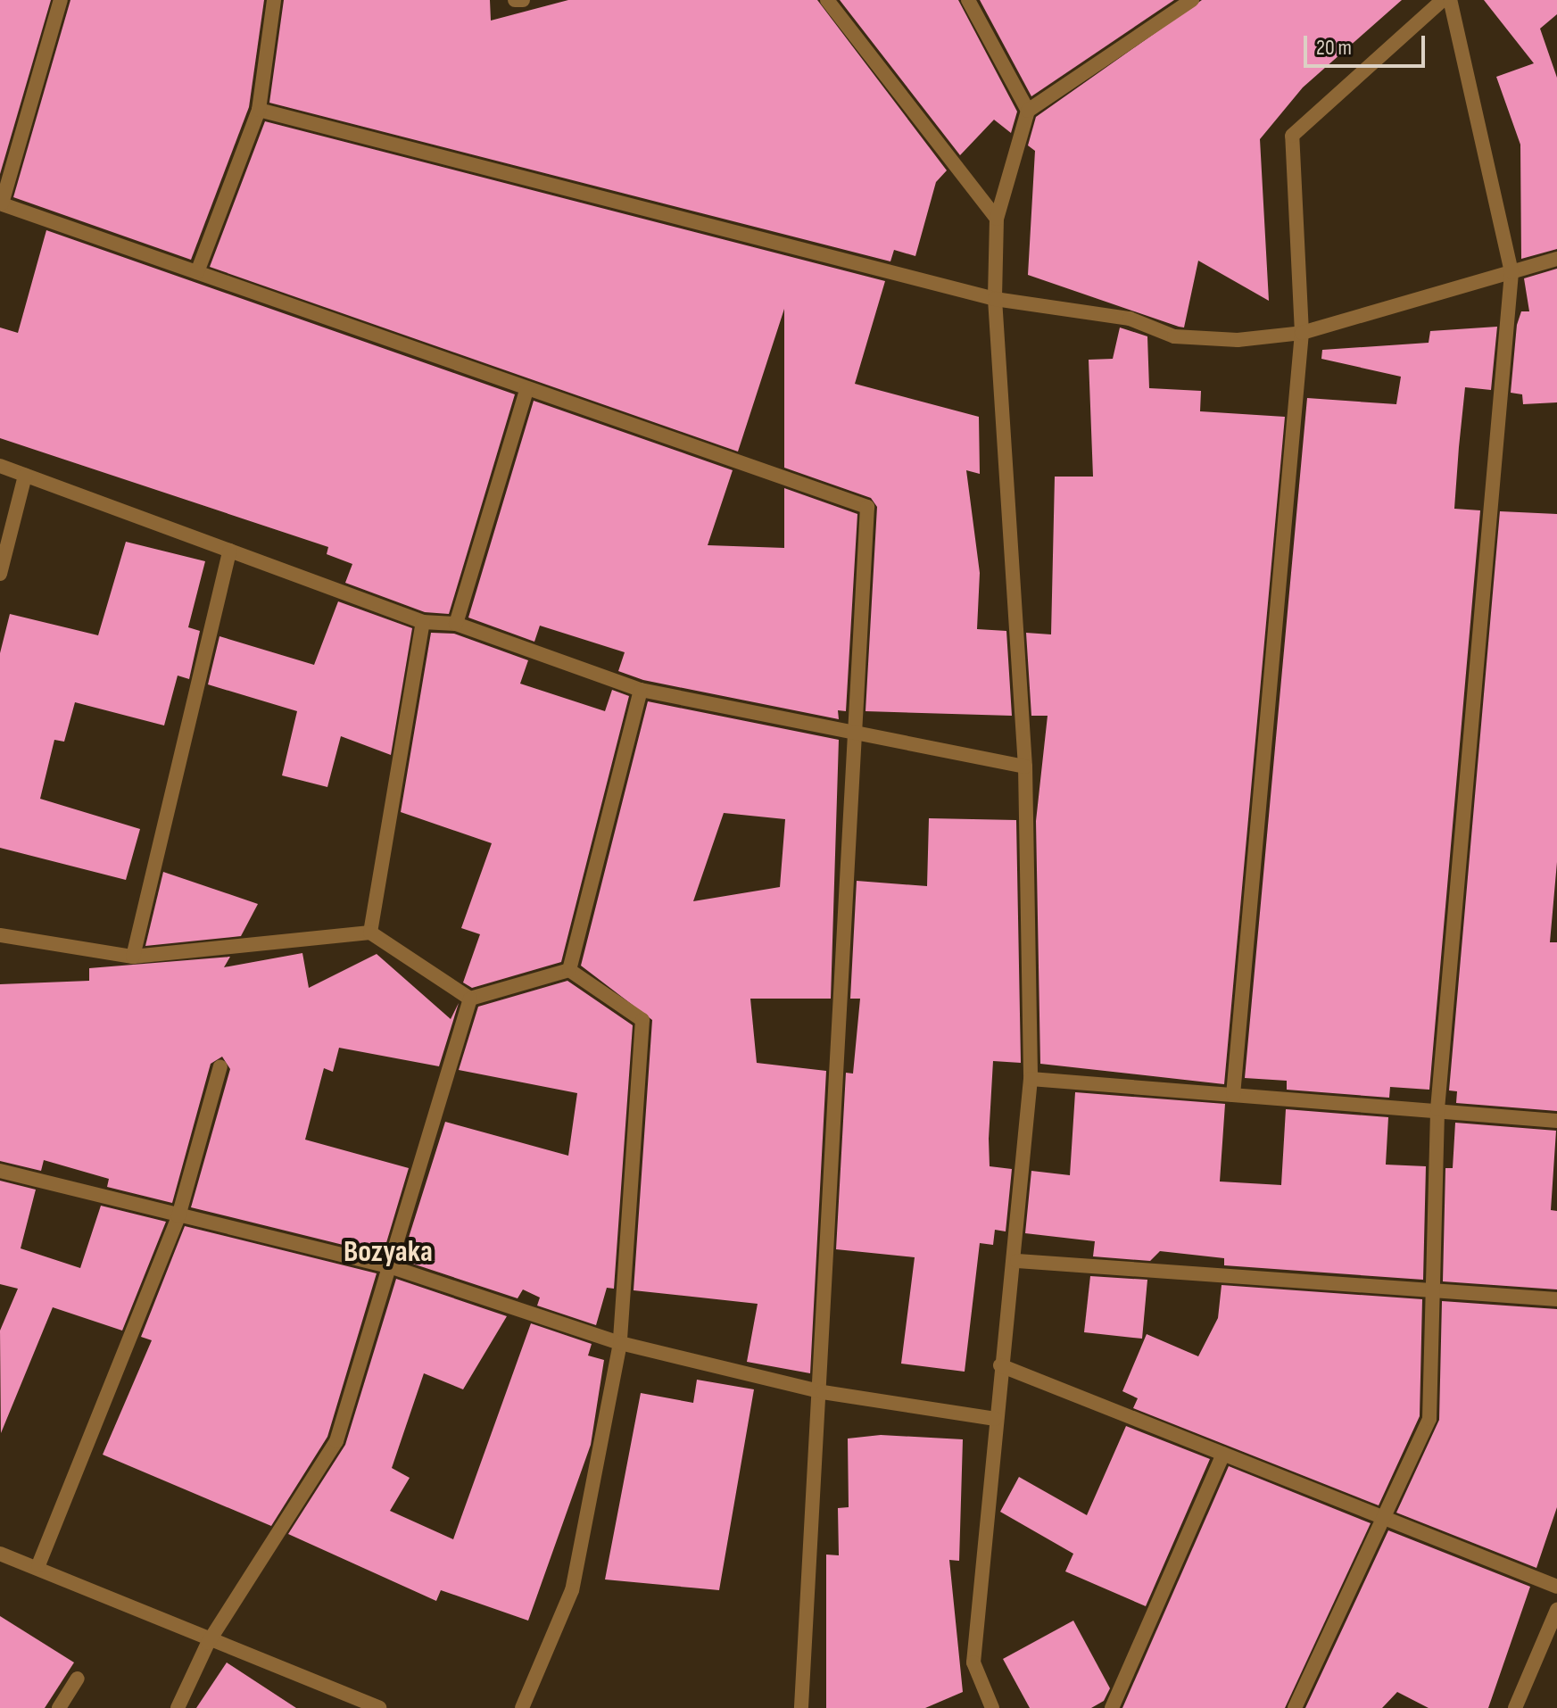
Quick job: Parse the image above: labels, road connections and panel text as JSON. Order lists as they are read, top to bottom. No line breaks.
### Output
{"districts":["Bozyaka"],"scale_bar":"20 m"}
